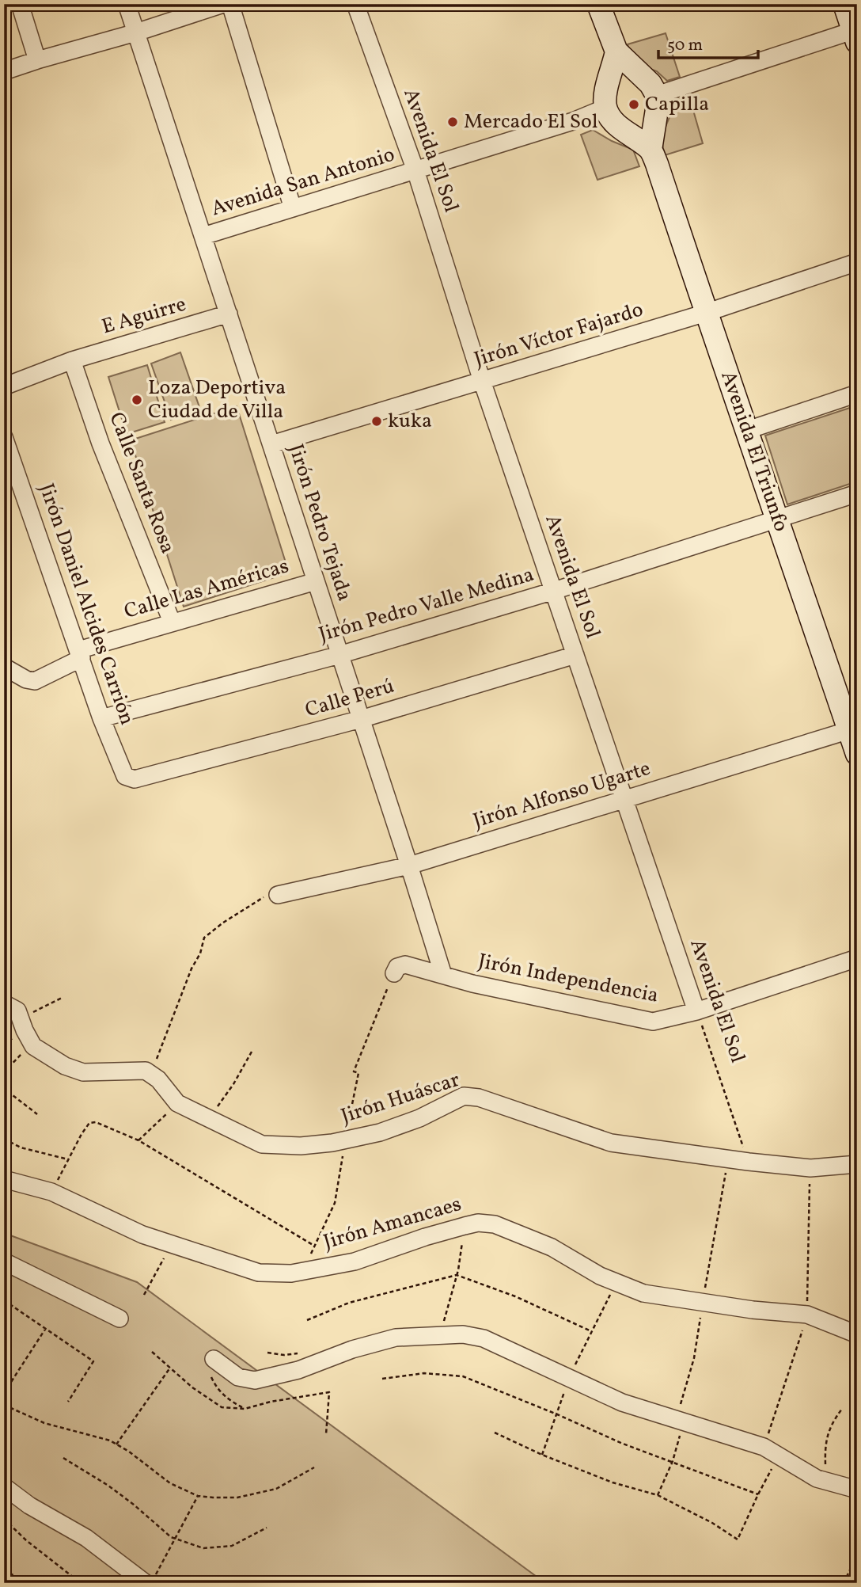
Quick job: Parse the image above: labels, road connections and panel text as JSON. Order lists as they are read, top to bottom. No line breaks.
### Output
{"streets":{"street":["Avenida El Sol","Avenida San Antonio","E Aguirre","Jirón Víctor Fajardo","Avenida El Triunfo","Calle Santa Rosa","Jirón Pedro Tejada","Calle Las Américas","Jirón Daniel Alcides Carrión","Jirón Pedro Valle Medina","Calle Perú","Jirón Alfonso Ugarte","Jirón Independencia","Jirón Huáscar","Jirón Amancaes"]},"crossings":[["Avenida El Sol","Avenida San Antonio"],["Avenida El Sol","Jirón Víctor Fajardo"],["Avenida El Sol","Jirón Pedro Valle Medina"],["Avenida El Sol","Calle Perú"],["Avenida El Sol","Jirón Alfonso Ugarte"],["Avenida El Sol","Jirón Independencia"],["Avenida El Sol","Jirón Huáscar"],["Avenida San Antonio","Jirón Pedro Tejada"],["E Aguirre","Calle Santa Rosa"],["E Aguirre","Jirón Pedro Tejada"],["Jirón Víctor Fajardo","Avenida El Triunfo"],["Jirón Víctor Fajardo","Jirón Pedro Tejada"],["Avenida El Triunfo","Jirón Pedro Valle Medina"],["Avenida El Triunfo","Jirón Alfonso Ugarte"],["Calle Santa Rosa","Calle Las Américas"],["Jirón Pedro Tejada","Calle Las Américas"],["Jirón Pedro Tejada","Jirón Pedro Valle Medina"],["Jirón Pedro Tejada","Calle Perú"],["Jirón Pedro Tejada","Jirón Alfonso Ugarte"],["Calle Las Américas","Jirón Daniel Alcides Carrión"],["Jirón Daniel Alcides Carrión","Jirón Pedro Valle Medina"],["Jirón Daniel Alcides Carrión","Calle Perú"]],"places":["Capilla","Mercado El Sol","Loza Deportiva Ciudad de Villa","kuka"],"scale_bar":"50 m"}
